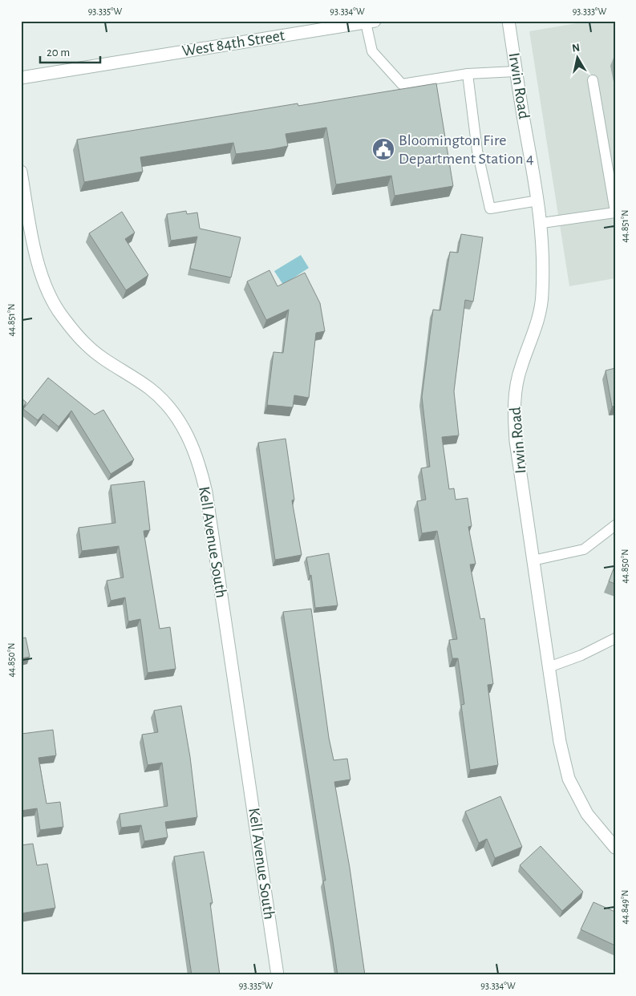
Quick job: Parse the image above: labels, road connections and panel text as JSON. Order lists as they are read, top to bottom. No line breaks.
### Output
{"streets":{"street":["West 84th Street","Irwin Road","Kell Avenue South"]},"places":{"public building":["Bloomington Fire Department Station 4"]},"scale_bar":"20 m","north":"top","coordinates":["93.335°W","93.334°W","93.333°W","44.851°N","44.850°N","44.849°N"]}
